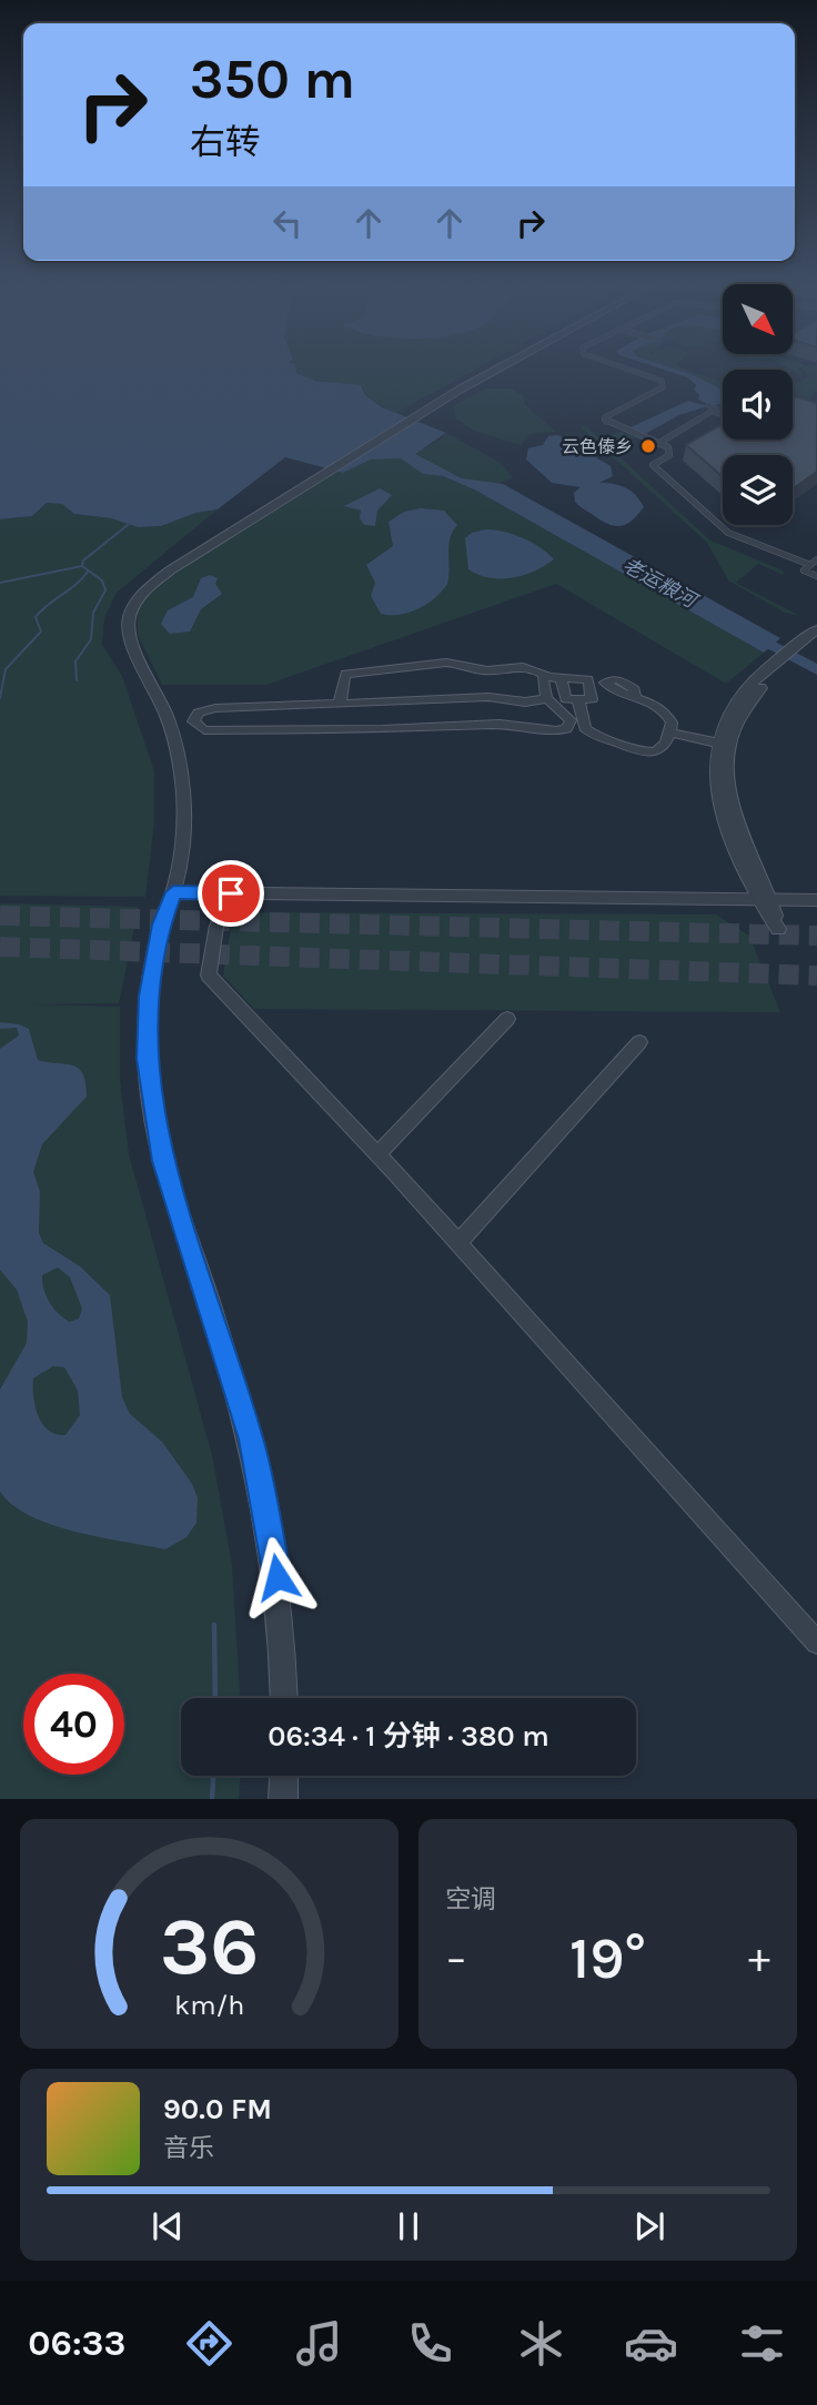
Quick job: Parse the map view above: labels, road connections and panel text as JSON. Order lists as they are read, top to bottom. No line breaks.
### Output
{"water":["老运粮河"],"places":["云色傣乡"],"north":"bottom right","page":{"turn":["350 m","右转"],"limit":"40","trip":"06:34 · 1 分钟 · 380 m","tile":"空调","heat":["−","19°","+"],"song":["90.0 FM","音乐"],"tabs":"06:33","gauge":["36","km/h"]}}
